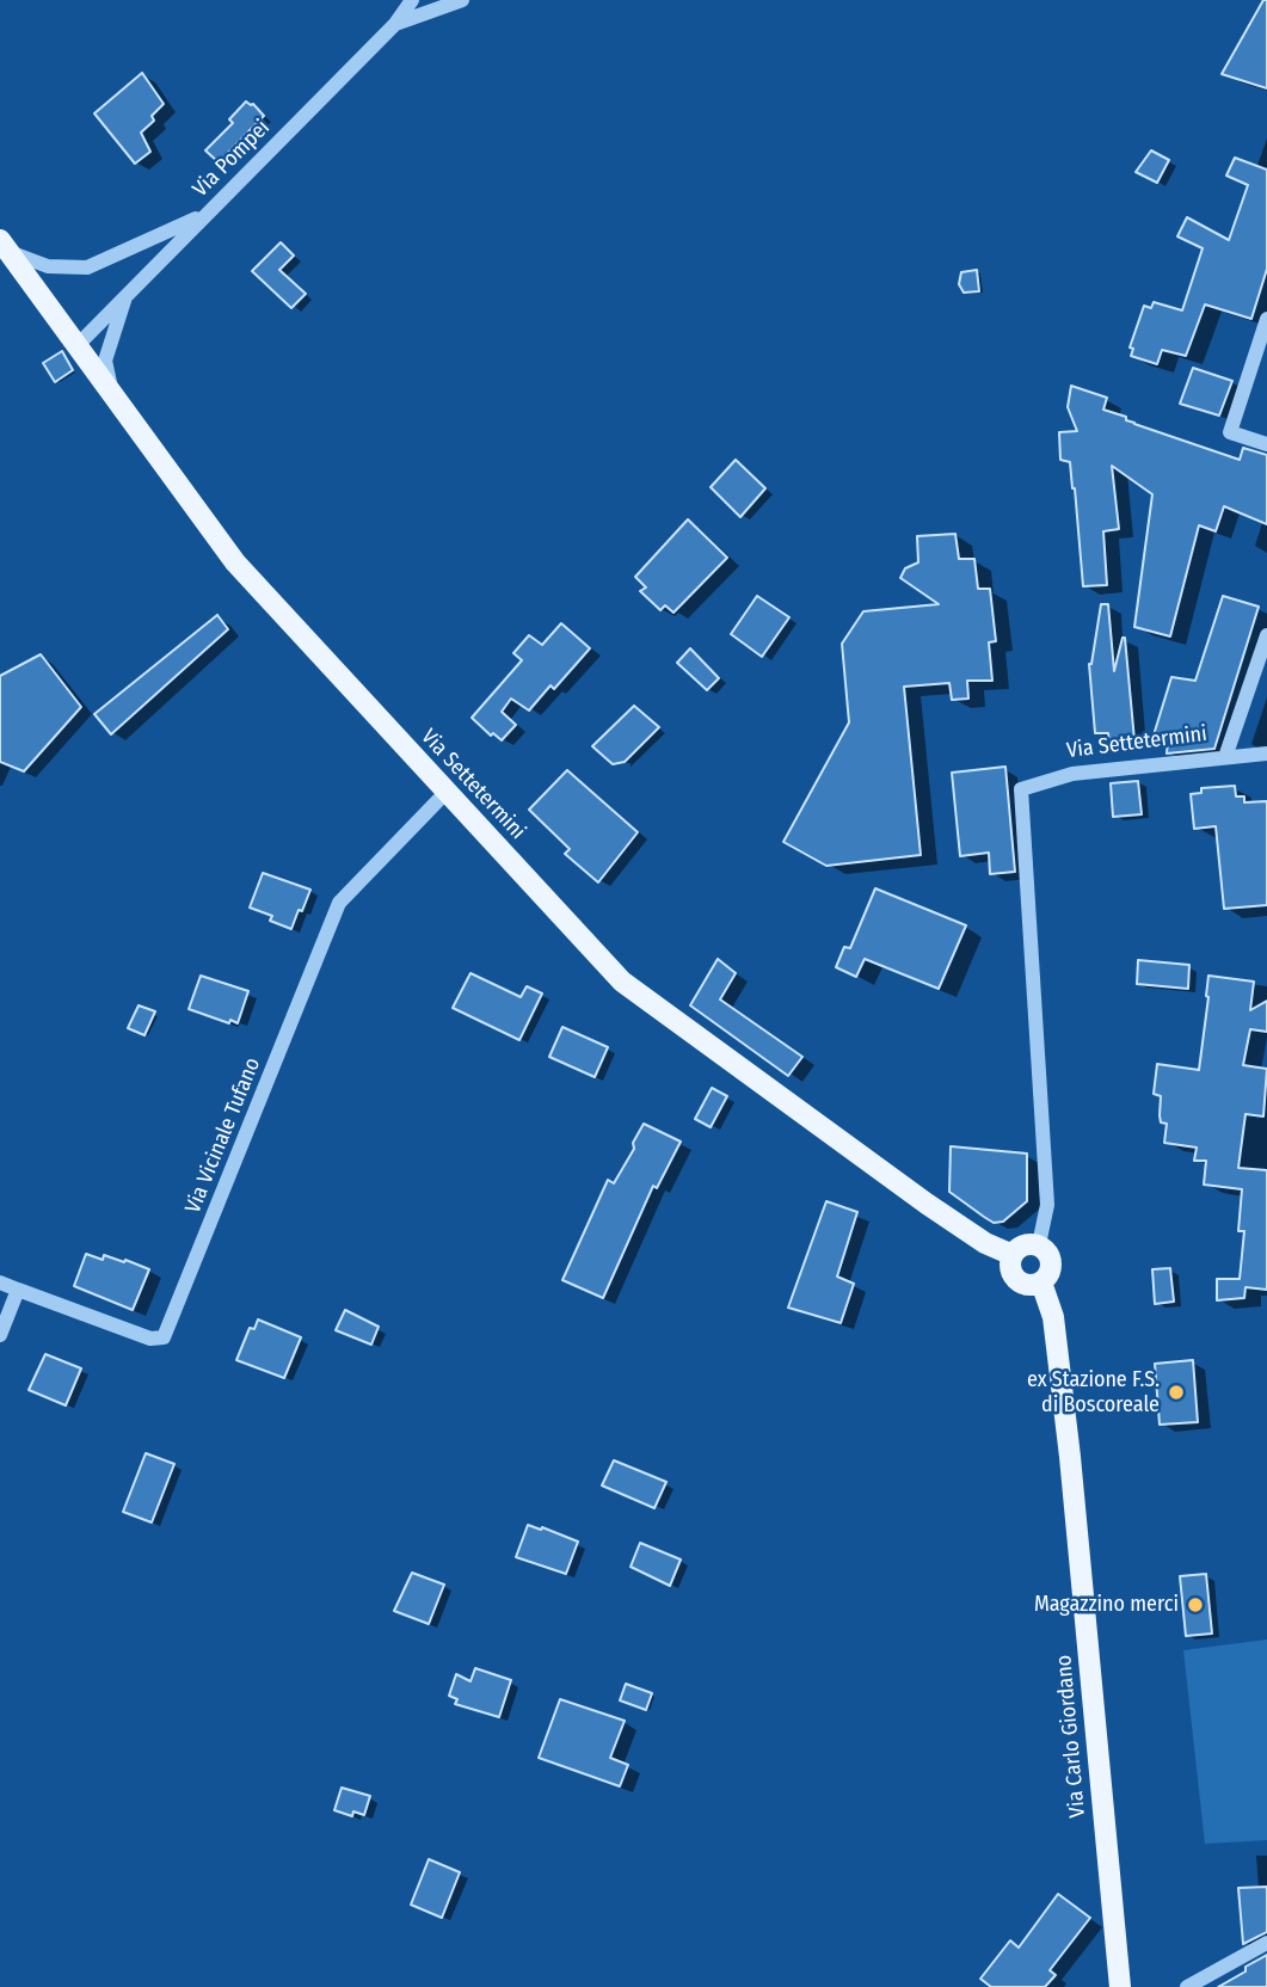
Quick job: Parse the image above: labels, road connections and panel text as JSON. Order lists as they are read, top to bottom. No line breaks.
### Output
{"streets":{"main road":["Via Settetermini","Via Carlo Giordano"],"street":["Via Pompei","Via Vicinale Tufano"]},"crossings":[["Via Pompei","Via Settetermini"],["Via Settetermini","Via Vicinale Tufano"],["Via Settetermini","Via Carlo Giordano"]],"places":["ex Stazione F.S. di Boscoreale","Magazzino merci"]}
